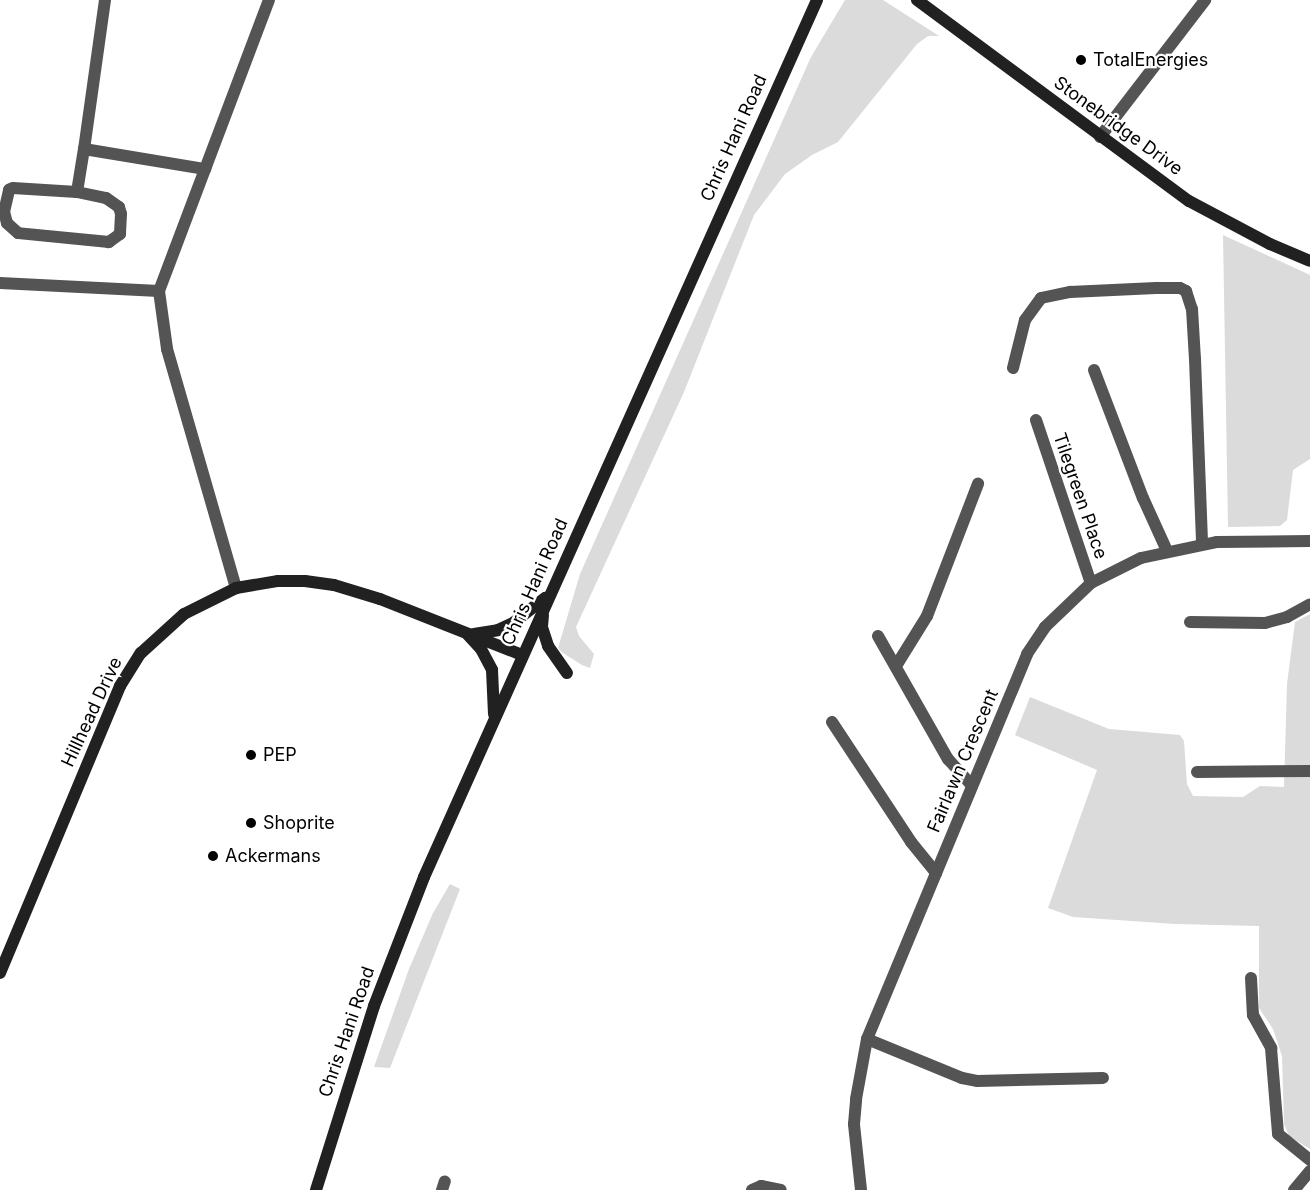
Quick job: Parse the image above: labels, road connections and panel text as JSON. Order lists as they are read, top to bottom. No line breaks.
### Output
{"streets":{"main road":["Stonebridge Drive","Chris Hani Road","Hillhead Drive"],"street":["Tilegreen Place","Fairlawn Crescent"]},"crossings":[["Chris Hani Road","Hillhead Drive"],["Tilegreen Place","Fairlawn Crescent"]],"places":["TotalEnergies","PEP","Shoprite","Ackermans"]}
